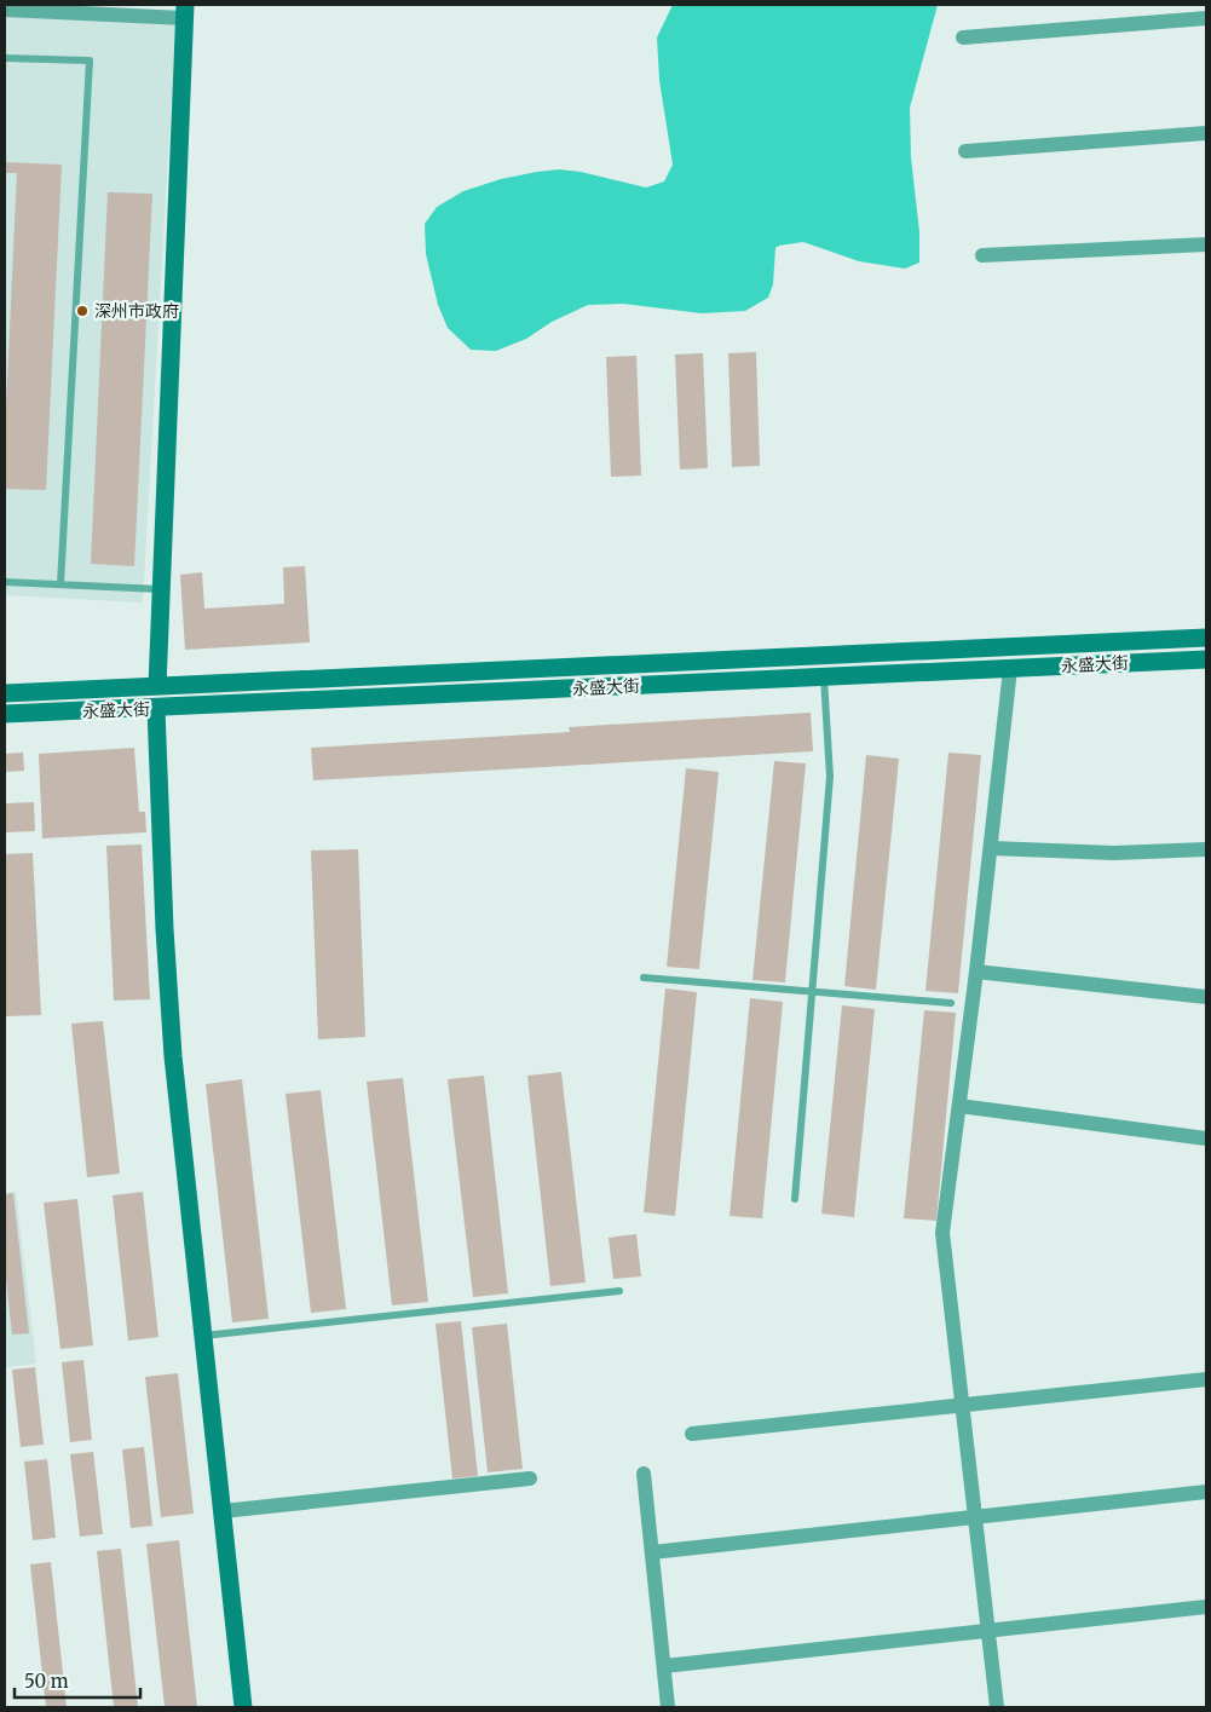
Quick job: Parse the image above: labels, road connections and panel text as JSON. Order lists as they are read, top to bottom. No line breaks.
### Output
{"streets":{"main road":["永盛大街"]},"places":["深州市政府"],"scale_bar":"50 m"}
